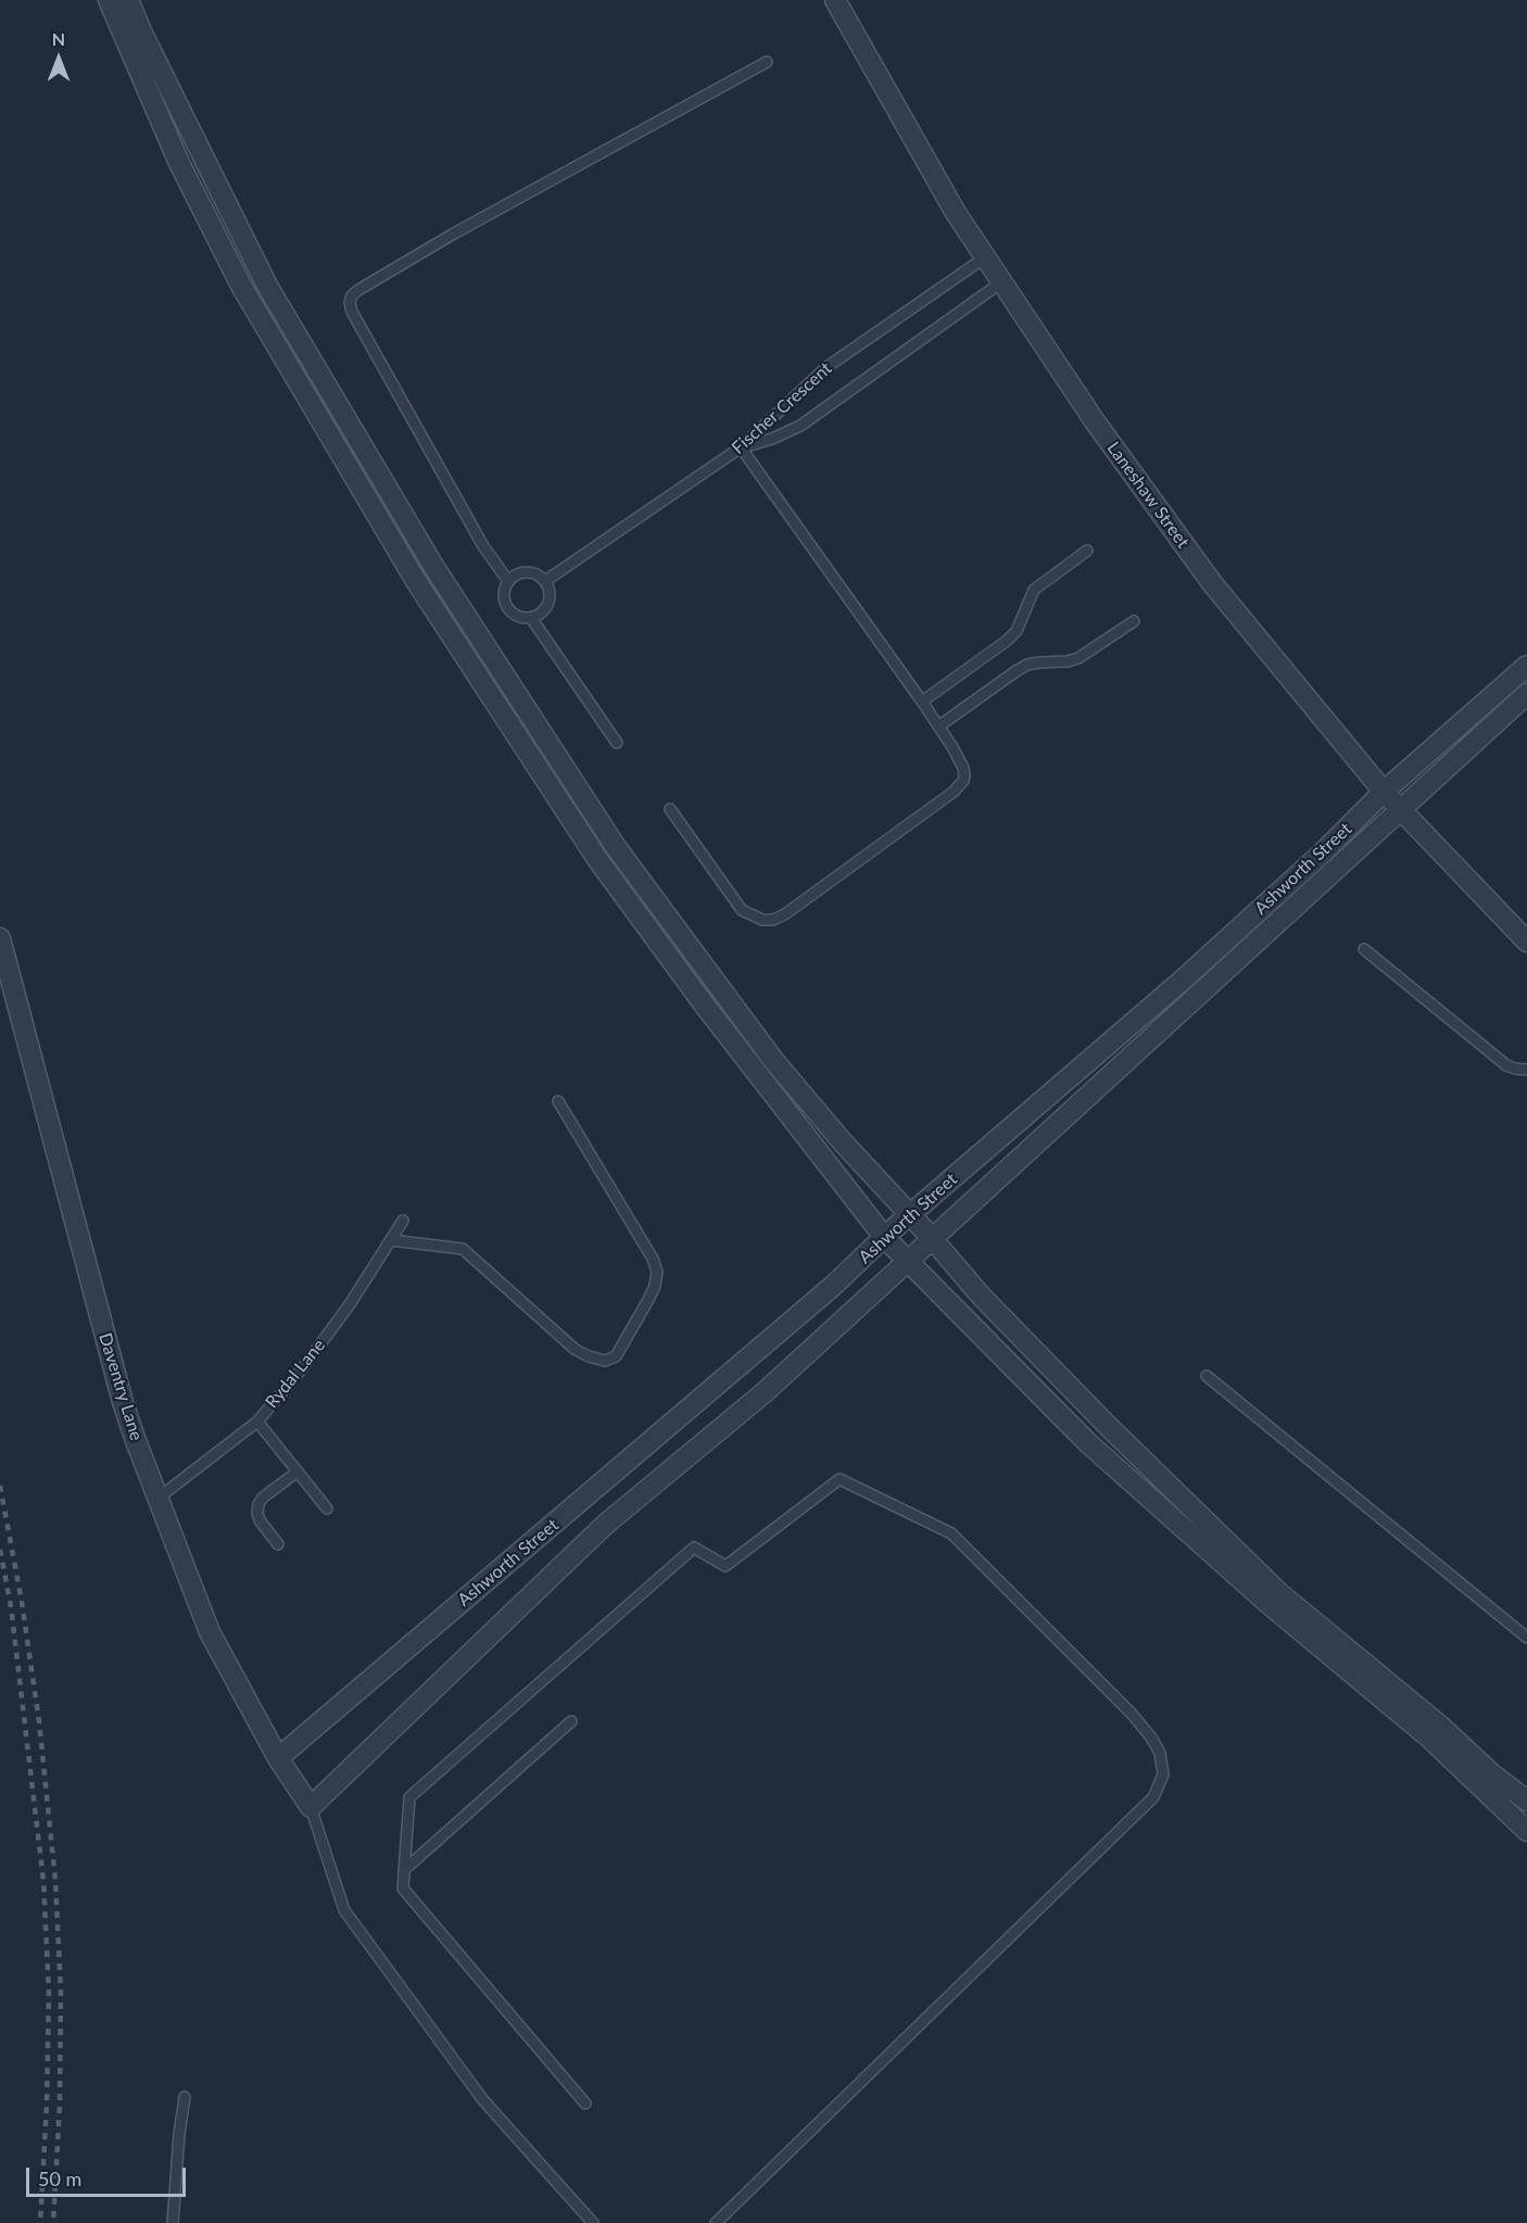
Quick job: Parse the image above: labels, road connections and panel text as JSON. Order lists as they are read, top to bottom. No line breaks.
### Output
{"streets":{"street":["Laneshaw Street","Ashworth Street","Daventry Lane"],"lane":["Fischer Crescent","Rydal Lane"]},"crossings":[["Fischer Crescent","Laneshaw Street"],["Laneshaw Street","Ashworth Street"],["Ashworth Street","Daventry Lane"],["Rydal Lane","Daventry Lane"]],"scale_bar":"50 m","north":"top"}
